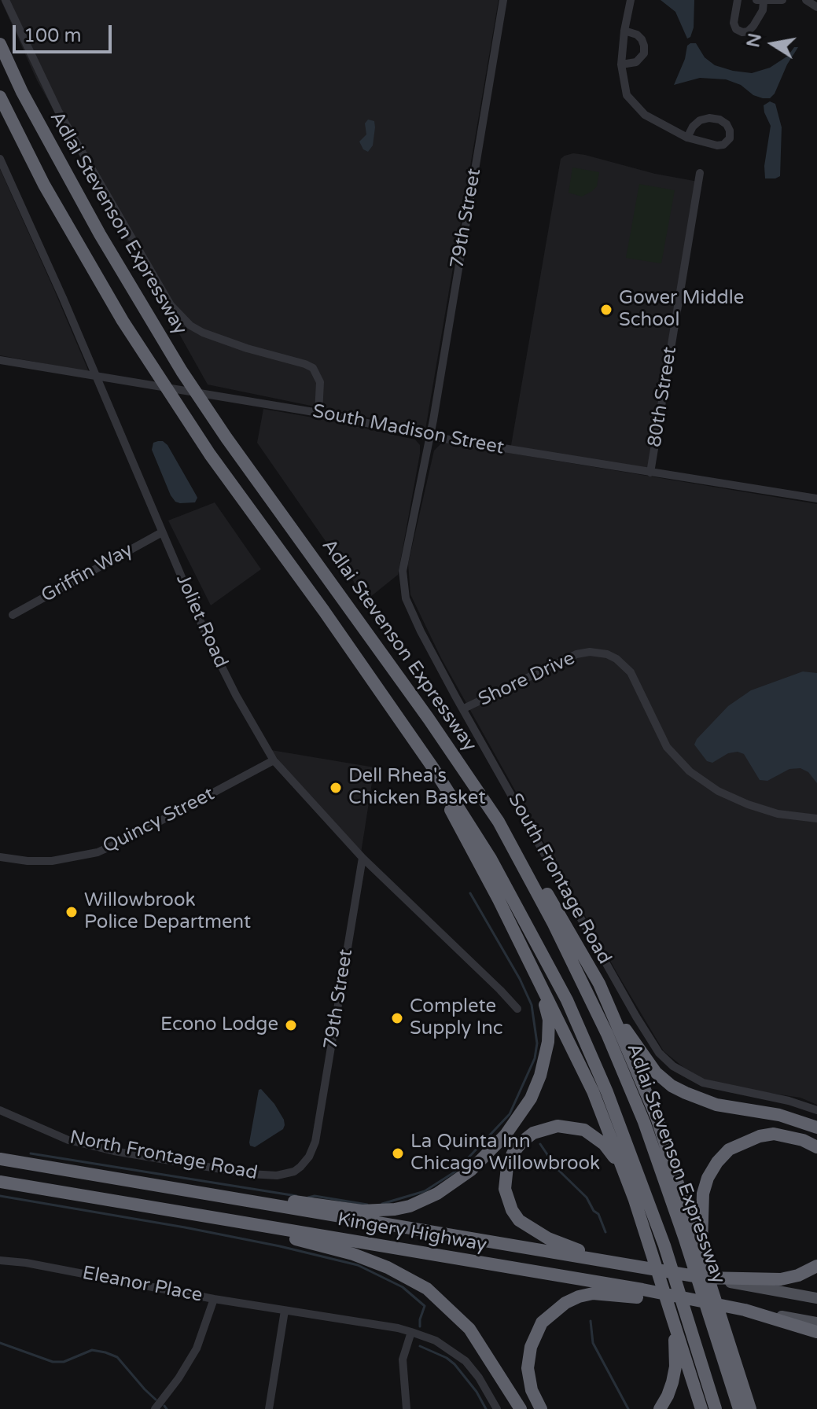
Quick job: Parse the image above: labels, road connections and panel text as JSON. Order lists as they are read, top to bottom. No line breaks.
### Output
{"streets":{"highway":["Adlai Stevenson Expressway","Kingery Highway"],"street":["79th Street","80th Street","South Madison Street","Griffin Way","Joliet Road","Shore Drive","Quincy Street","South Frontage Road","North Frontage Road","Eleanor Place"]},"crossings":[["79th Street","South Madison Street"],["79th Street","Joliet Road"],["79th Street","South Frontage Road"],["79th Street","North Frontage Road"],["80th Street","South Madison Street"],["South Madison Street","Joliet Road"],["South Madison Street","South Frontage Road"],["Griffin Way","Joliet Road"],["Joliet Road","Quincy Street"],["Shore Drive","South Frontage Road"]],"places":["Gower Middle School","Dell Rhea's Chicken Basket","Willowbrook Police Department","Complete Supply Inc","Econo Lodge","La Quinta Inn Chicago Willowbrook"],"scale_bar":"100 m","north":"left"}
